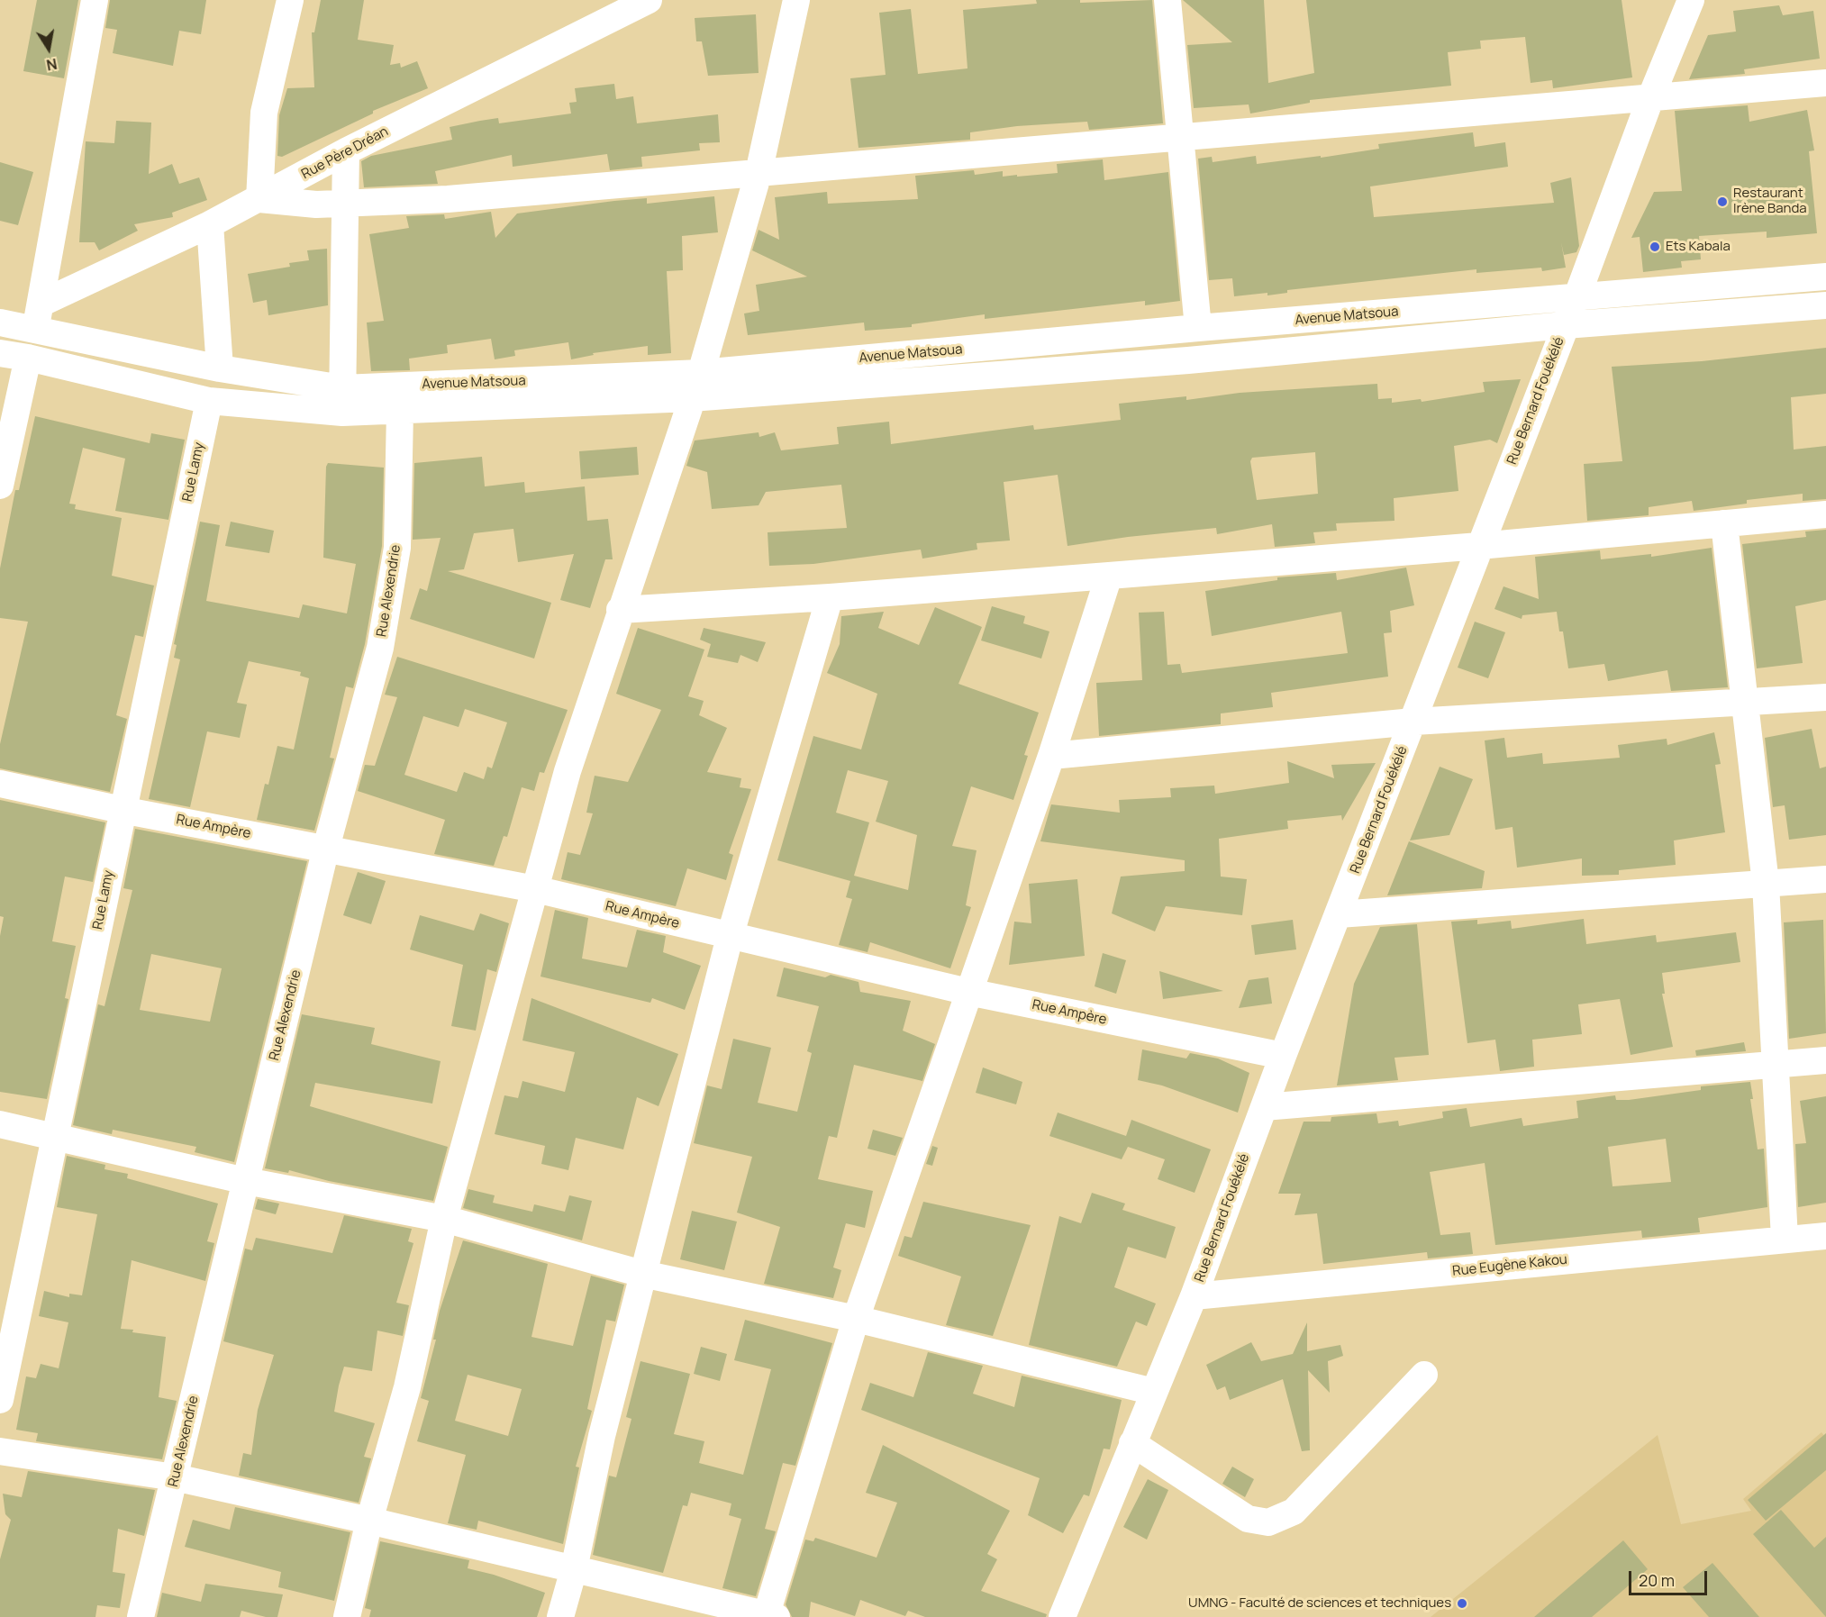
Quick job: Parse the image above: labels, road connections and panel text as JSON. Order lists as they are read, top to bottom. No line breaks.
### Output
{"streets":{"street":["Rue Père Dréan","Avenue Matsoua","Rue Bernard Fouékélé","Rue Lamy","Rue Alexendrie","Rue Ampère","Rue Eugène Kakou"]},"crossings":[["Rue Père Dréan","Avenue Matsoua"],["Avenue Matsoua","Rue Bernard Fouékélé"],["Avenue Matsoua","Rue Lamy"],["Avenue Matsoua","Rue Alexendrie"],["Rue Bernard Fouékélé","Rue Ampère"],["Rue Bernard Fouékélé","Rue Eugène Kakou"],["Rue Lamy","Rue Ampère"],["Rue Alexendrie","Rue Ampère"]],"places":["Restaurant Irène Banda","Ets Kabala","UMNG - Faculté de sciences et techniques"],"scale_bar":"20 m","north":"bottom"}
